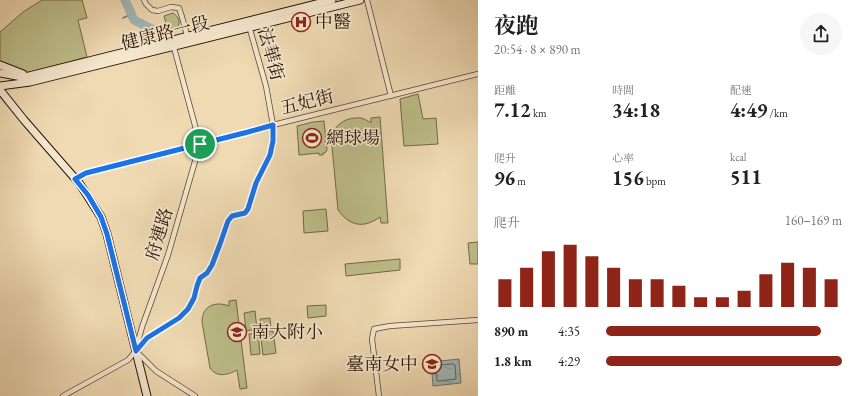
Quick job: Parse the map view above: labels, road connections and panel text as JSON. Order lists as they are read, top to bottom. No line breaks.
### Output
{"streets":{"street":["健康路一段","法華街","五妃街","府連路"]},"crossings":[["健康路一段","法華街"],["法華街","五妃街"],["法華街","府連路"],["五妃街","府連路"]],"places":{"hospital":["中醫"],"sports":["網球場"],"school or university":["南大附小","臺南女中"]},"page":{"heading":["夜跑","20:54 · 8 × 890 m"],"stats":[["距離","7.12 km"],["時間","34:18"],["配速","4:49 /km"],["爬升","96 m"],["心率","156 bpm"],["kcal","511"]],"chart":["爬升","160–169 m"],"list":[{"name":"890 m","note":"4:35"},{"name":"1.8 km","note":"4:29"}]}}
